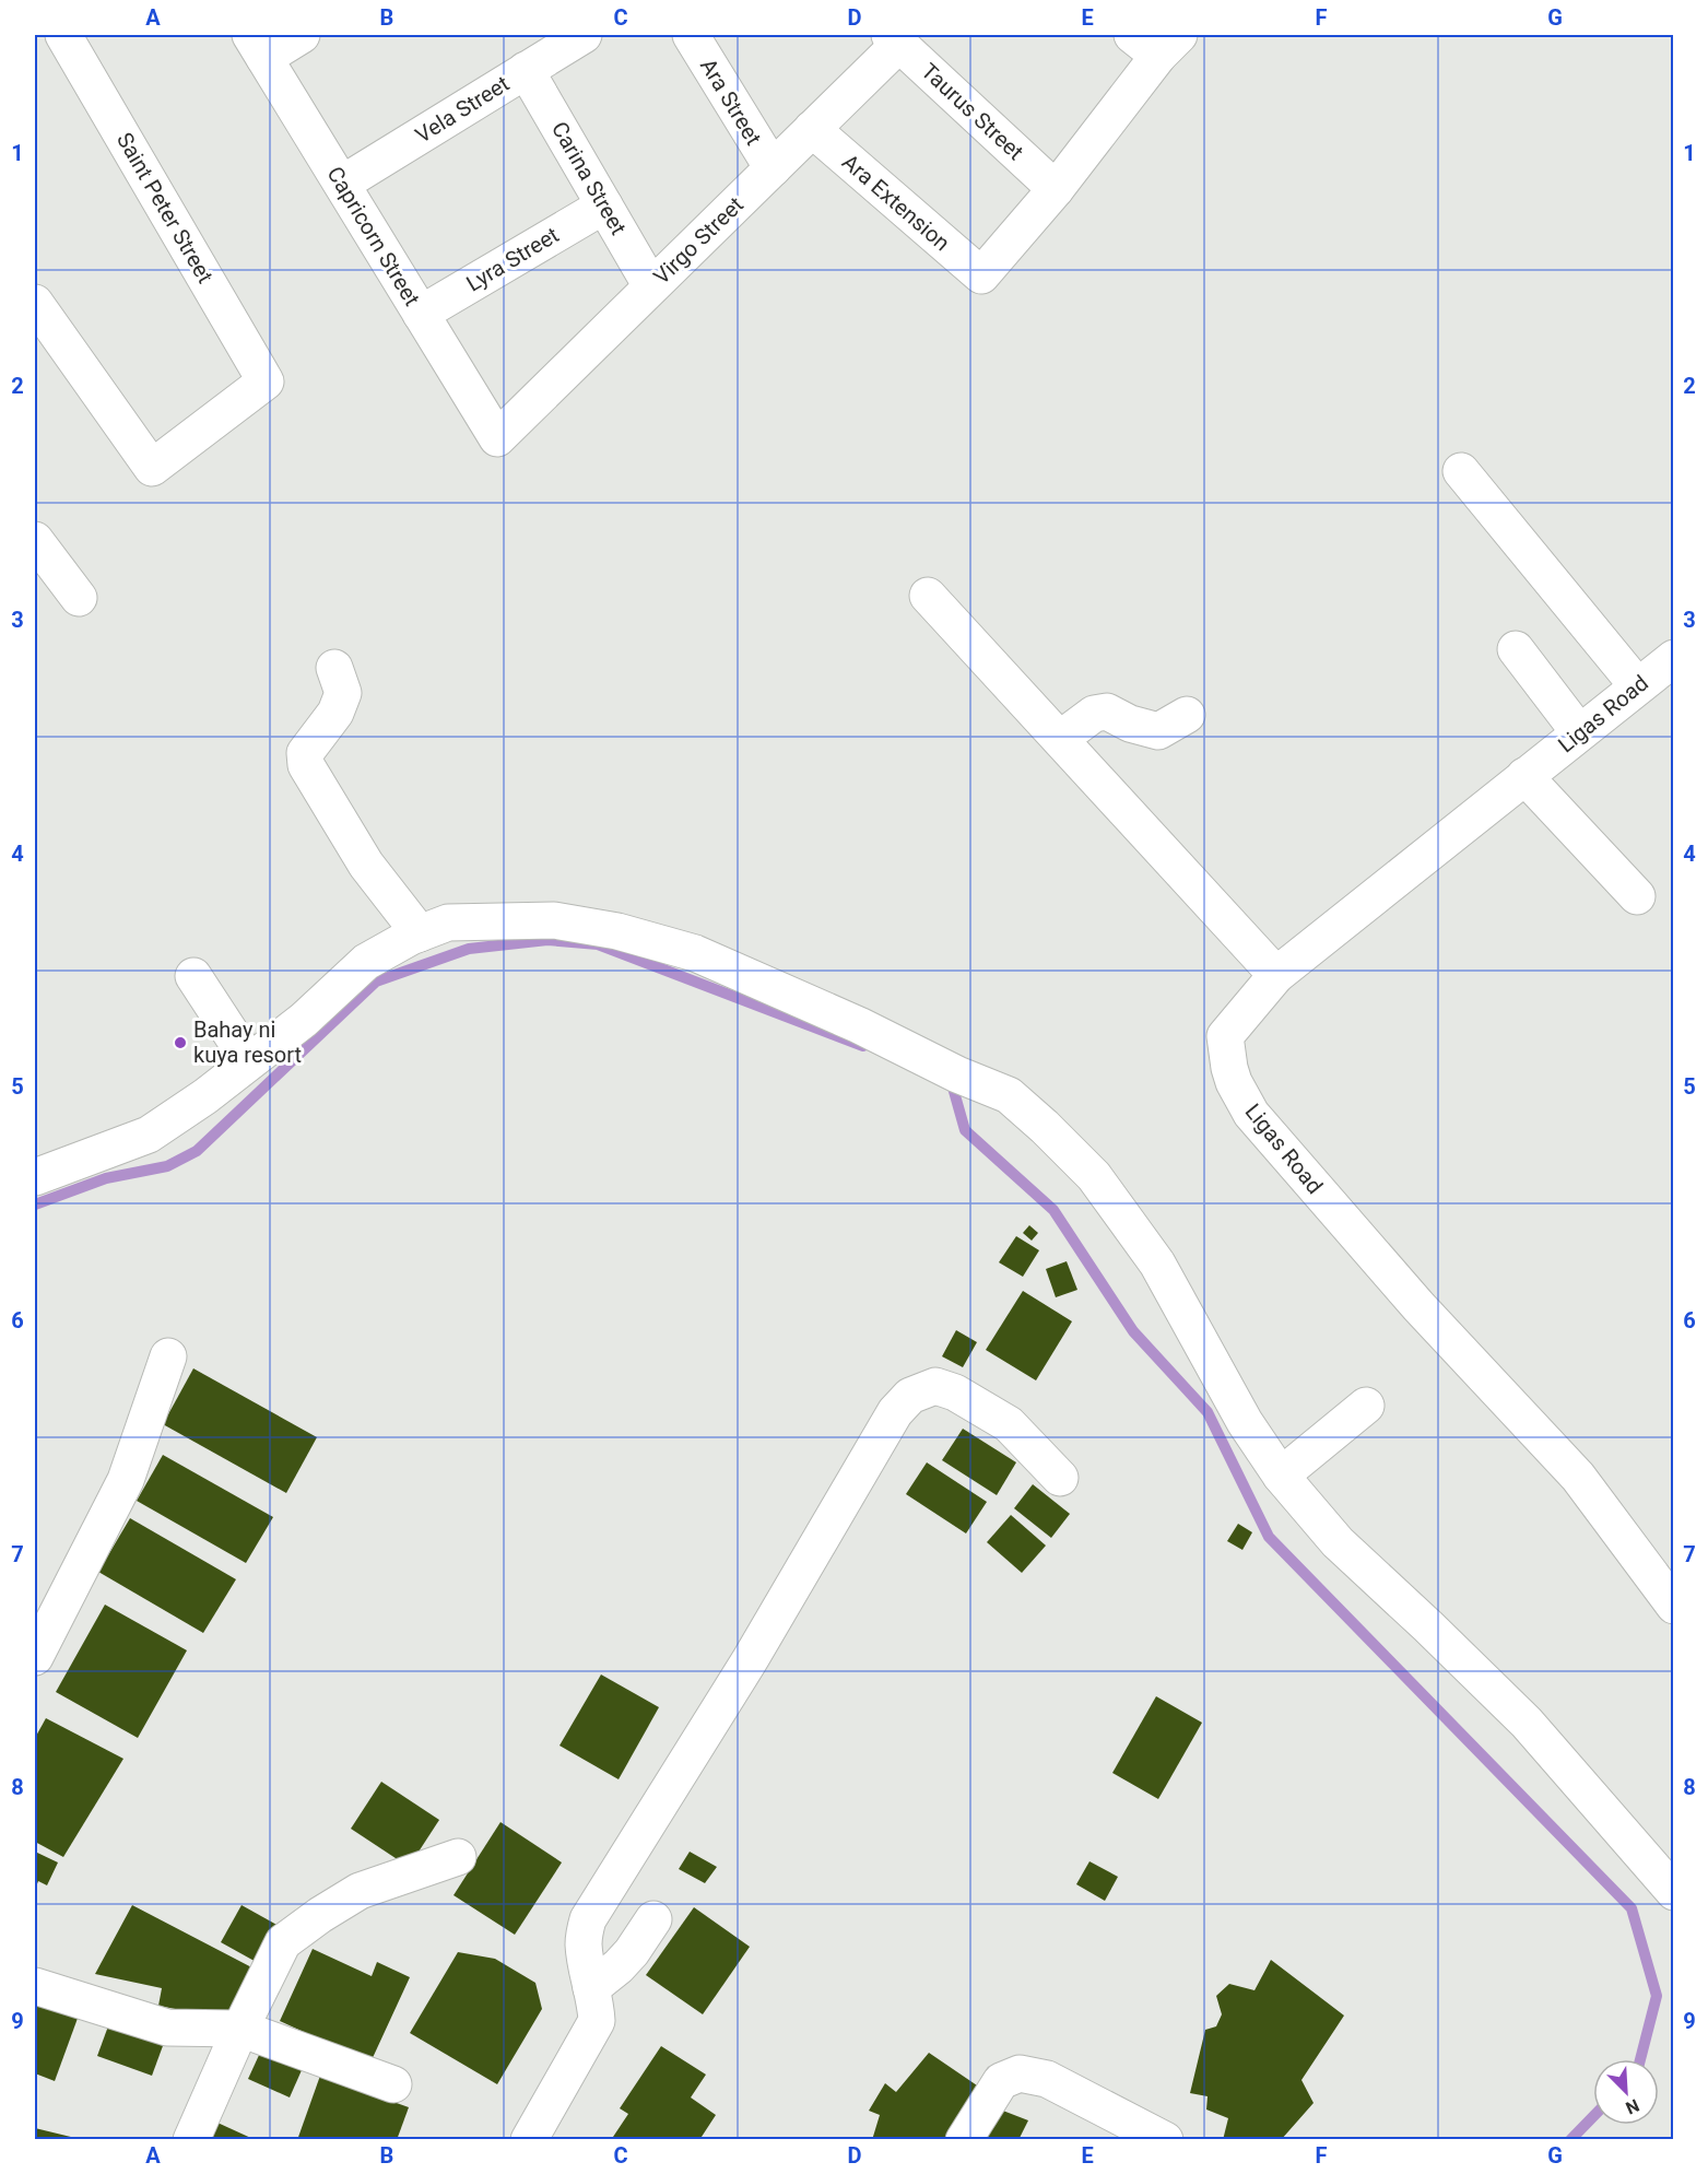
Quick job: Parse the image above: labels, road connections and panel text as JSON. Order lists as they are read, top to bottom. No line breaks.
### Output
{"streets":{"street":["Ara Street","Vela Street","Taurus Street","Carina Street","Ara Extension","Saint Peter Street","Capricorn Street","Virgo Street","Lyra Street","Ligas Road"]},"crossings":[["Ara Street","Virgo Street"],["Vela Street","Carina Street"],["Vela Street","Capricorn Street"],["Taurus Street","Ara Extension"],["Taurus Street","Virgo Street"],["Carina Street","Virgo Street"],["Carina Street","Lyra Street"],["Ara Extension","Virgo Street"],["Capricorn Street","Virgo Street"],["Capricorn Street","Lyra Street"]],"places":["Bahay ni kuya resort"],"north":"bottom right","grid":{"columns":["A","B","C","D","E","F","G"],"rows":["1","2","3","4","5","6","7","8","9"]}}
